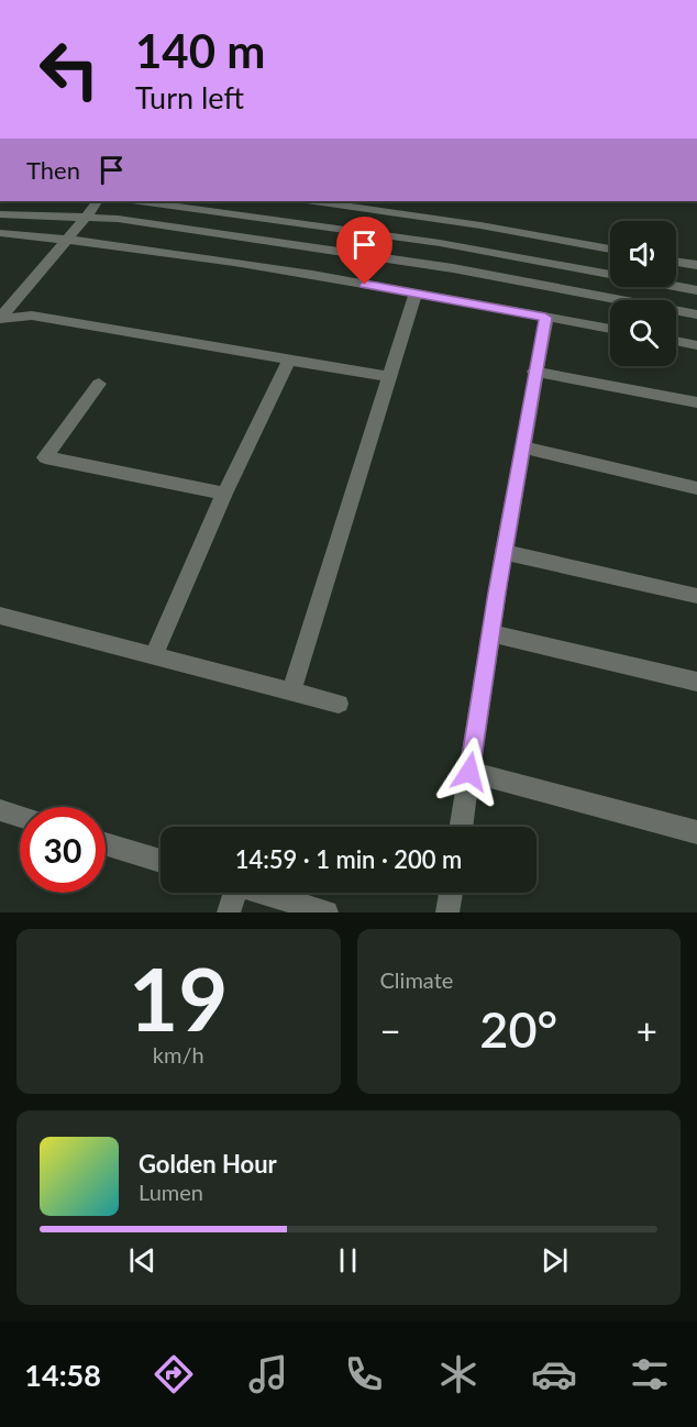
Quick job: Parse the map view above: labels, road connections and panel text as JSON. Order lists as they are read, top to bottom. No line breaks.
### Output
{"page":{"turn":["140 m","Turn left"],"then":"Then","limit":"30","trip":"14:59 · 1 min · 200 m","tile":[["19","km/h"],"Climate"],"heat":["−","20°","+"],"song":["Golden Hour","Lumen"],"tabs":"14:58"}}
